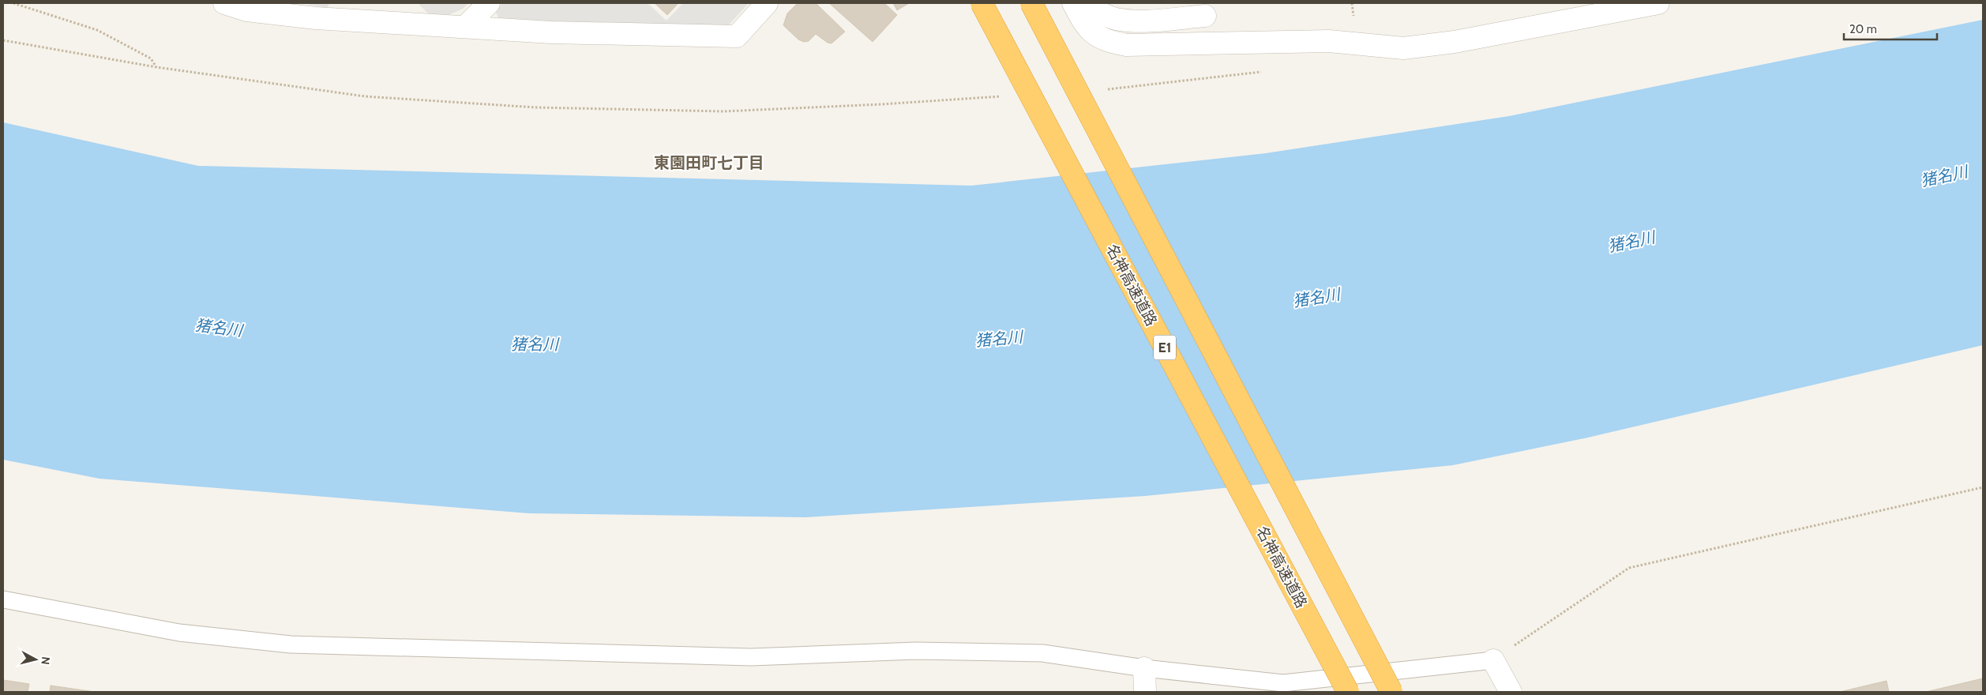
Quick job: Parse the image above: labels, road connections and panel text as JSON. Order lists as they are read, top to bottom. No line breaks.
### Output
{"streets":{"highway":["名神高速道路","E1"]},"districts":["東園田町七丁目"],"water":["猪名川"],"scale_bar":"20 m","north":"right"}
